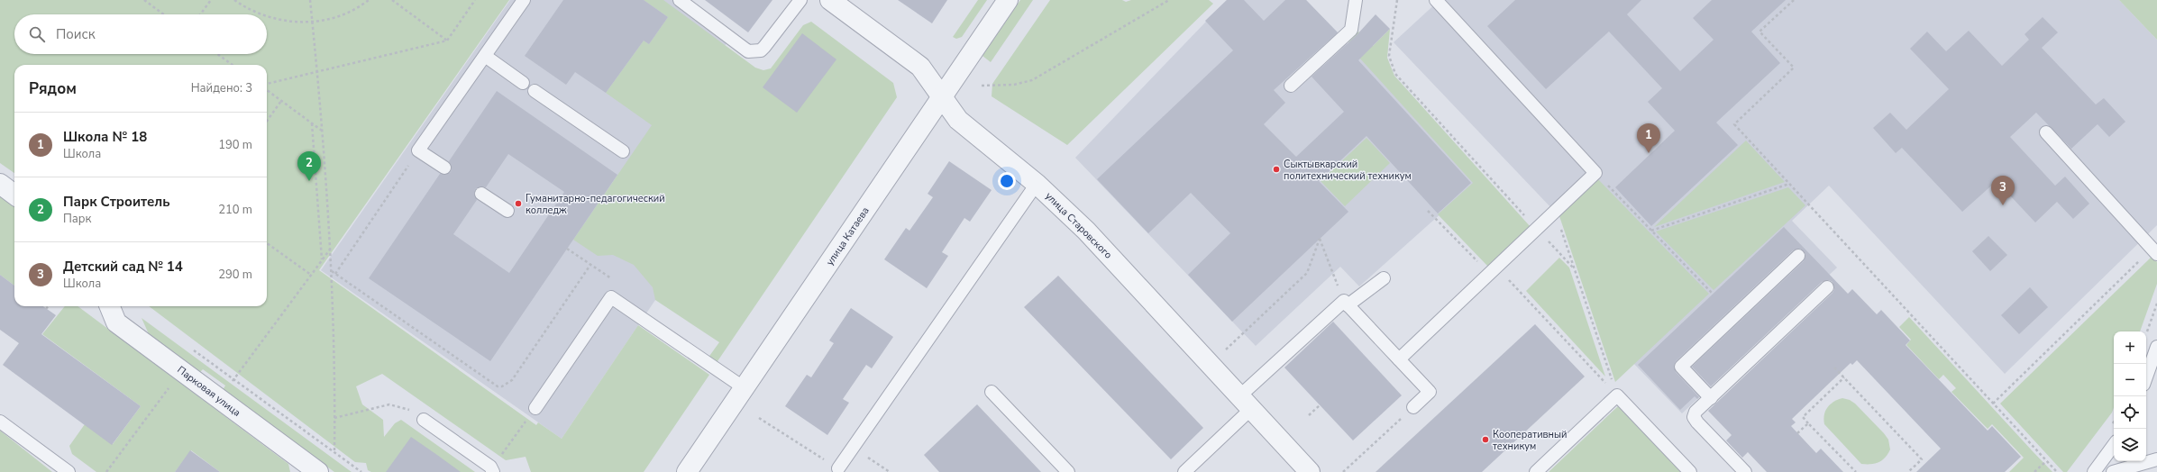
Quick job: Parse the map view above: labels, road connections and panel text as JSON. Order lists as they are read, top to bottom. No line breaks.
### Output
{"streets":{"street":["улица Старовского","улица Катаева","Парковая улица"]},"crossings":[["улица Старовского","улица Катаева"]],"places":["Сыктывкарский политехнический техникум","Гуманитарно-педагогический колледж","Кооперативный техникум"],"page":{"search":"Поиск","heading":["Рядом","Найдено: 3"],"list":[{"mark":"1","name":"Школа № 18","note":"Школа","value":"190 m"},{"mark":"2","name":"Парк Строитель","note":"Парк","value":"210 m"},{"mark":"3","name":"Детский сад № 14","note":"Школа","value":"290 m"}],"pins":["1","2","3"],"map_buttons":["+","−"]}}
